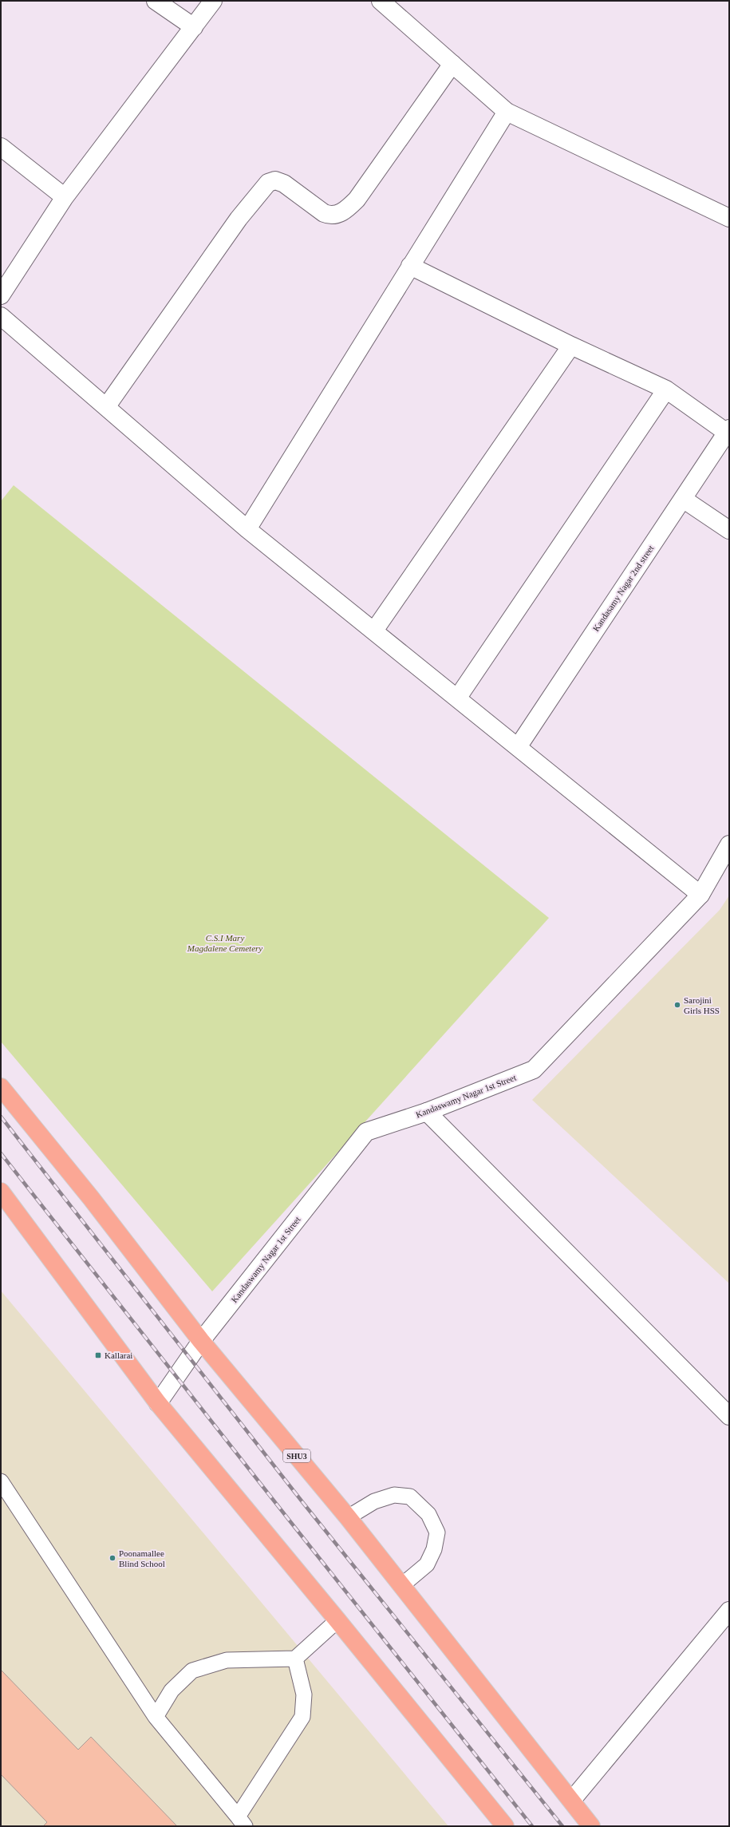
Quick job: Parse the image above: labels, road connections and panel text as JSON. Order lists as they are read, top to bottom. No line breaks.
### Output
{"streets":{"main road":["SHU3"],"street":["Kandasamy Nagar 2nd street","Kandaswamy Nagar 1st Street"]},"crossings":[["Kandaswamy Nagar 1st Street","SHU3"]],"parks":["C.S.I Mary Magdalene Cemetery"],"places":{"other":["Sarojini Girls HSS","Poonamallee Blind School"],"transit":["Kallarai"]}}
